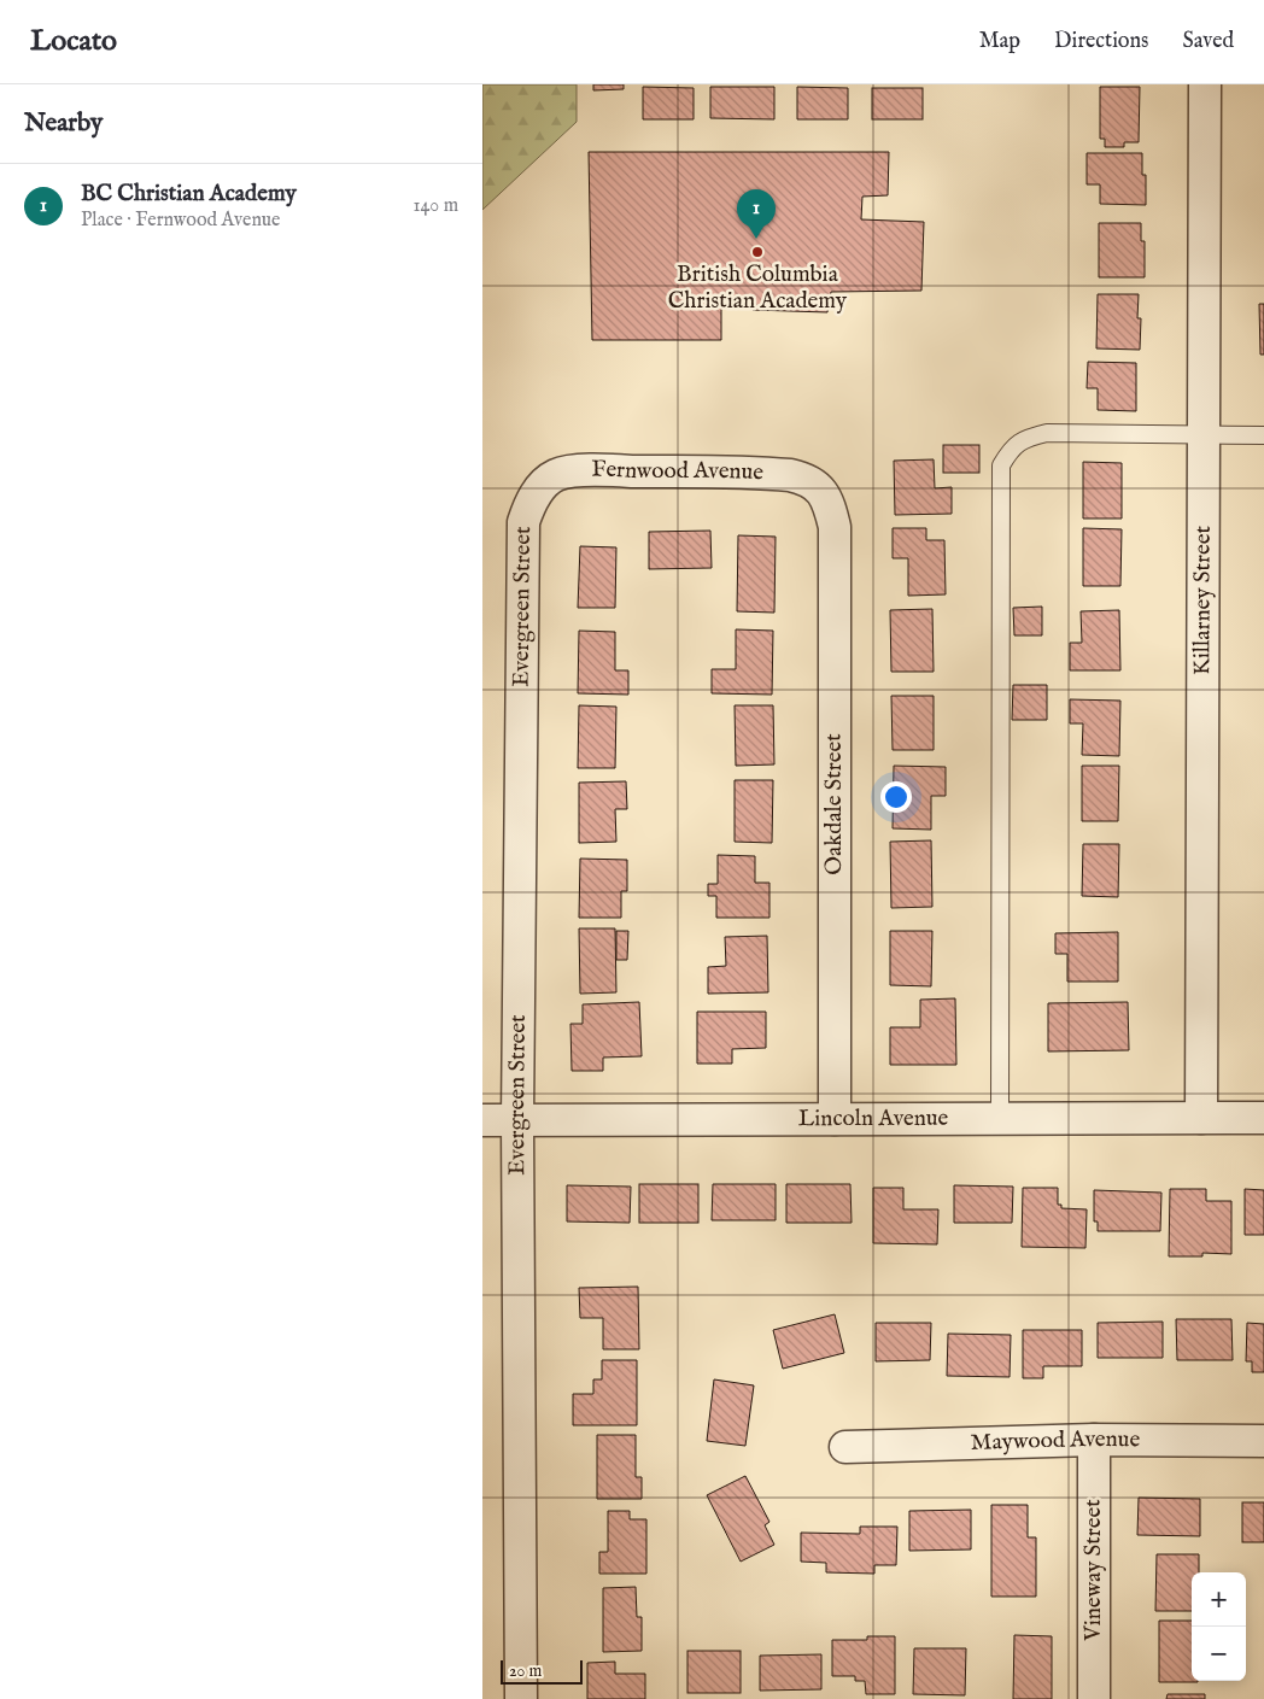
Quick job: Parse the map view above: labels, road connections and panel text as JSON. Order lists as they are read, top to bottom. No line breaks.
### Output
{"streets":{"street":["Fernwood Avenue","Killarney Street","Evergreen Street","Oakdale Street","Lincoln Avenue","Maywood Avenue","Vineway Street"]},"crossings":[["Fernwood Avenue","Evergreen Street"],["Fernwood Avenue","Oakdale Street"],["Killarney Street","Lincoln Avenue"],["Evergreen Street","Lincoln Avenue"],["Oakdale Street","Lincoln Avenue"],["Maywood Avenue","Vineway Street"]],"places":["British Columbia Christian Academy"],"scale_bar":"20 m","page":{"header":"Locato","nav":["Map","Directions","Saved"],"heading":"Nearby","list":[{"mark":"1","name":"BC Christian Academy","note":"Place · Fernwood Avenue","value":"140 m"}],"pins":"1","map_buttons":["+","−"],"scale":"20 m"}}
